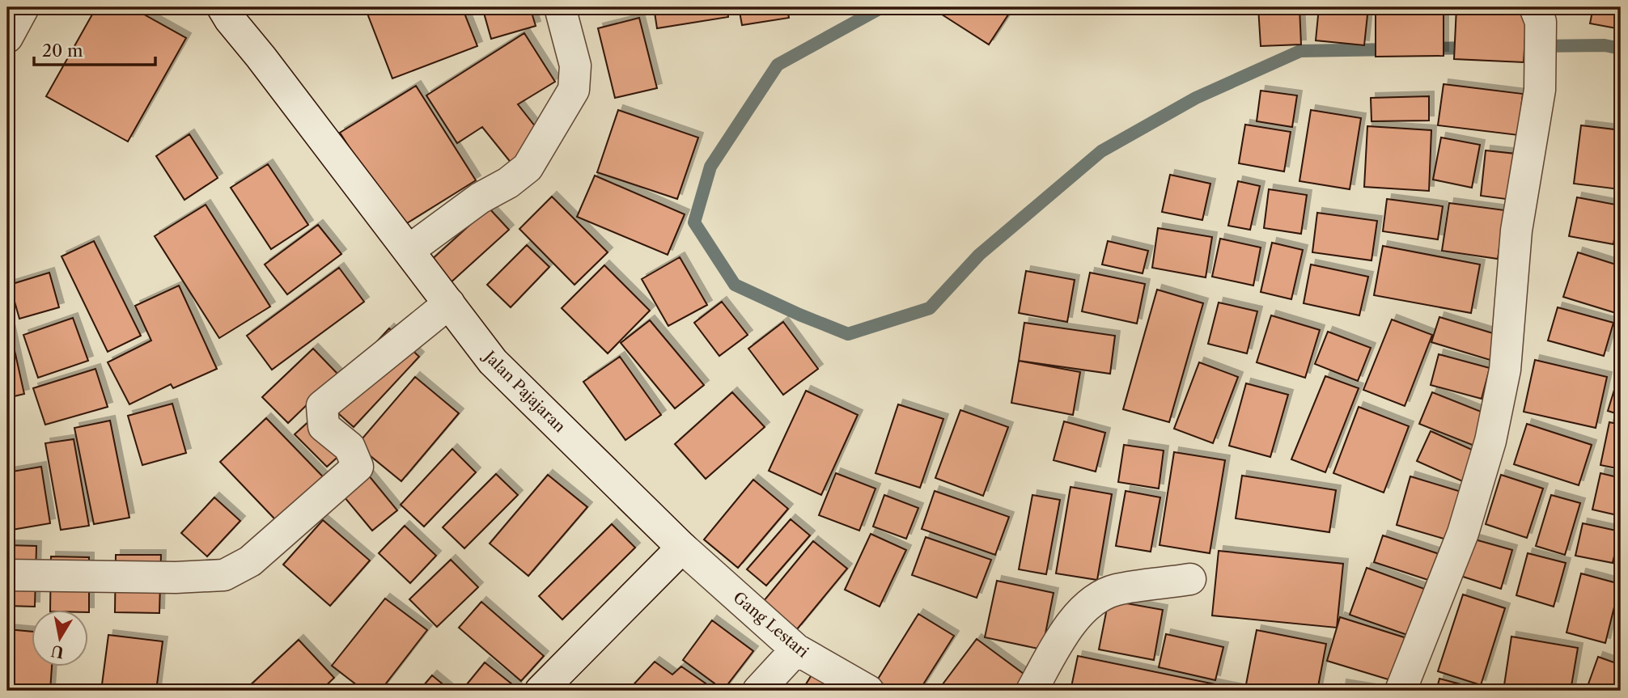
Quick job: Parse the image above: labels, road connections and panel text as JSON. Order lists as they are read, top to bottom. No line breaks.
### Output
{"streets":{"street":["Jalan Pajajaran","Gang Lestari"]},"crossings":[["Jalan Pajajaran","Gang Lestari"]],"scale_bar":"20 m","north":"bottom"}
